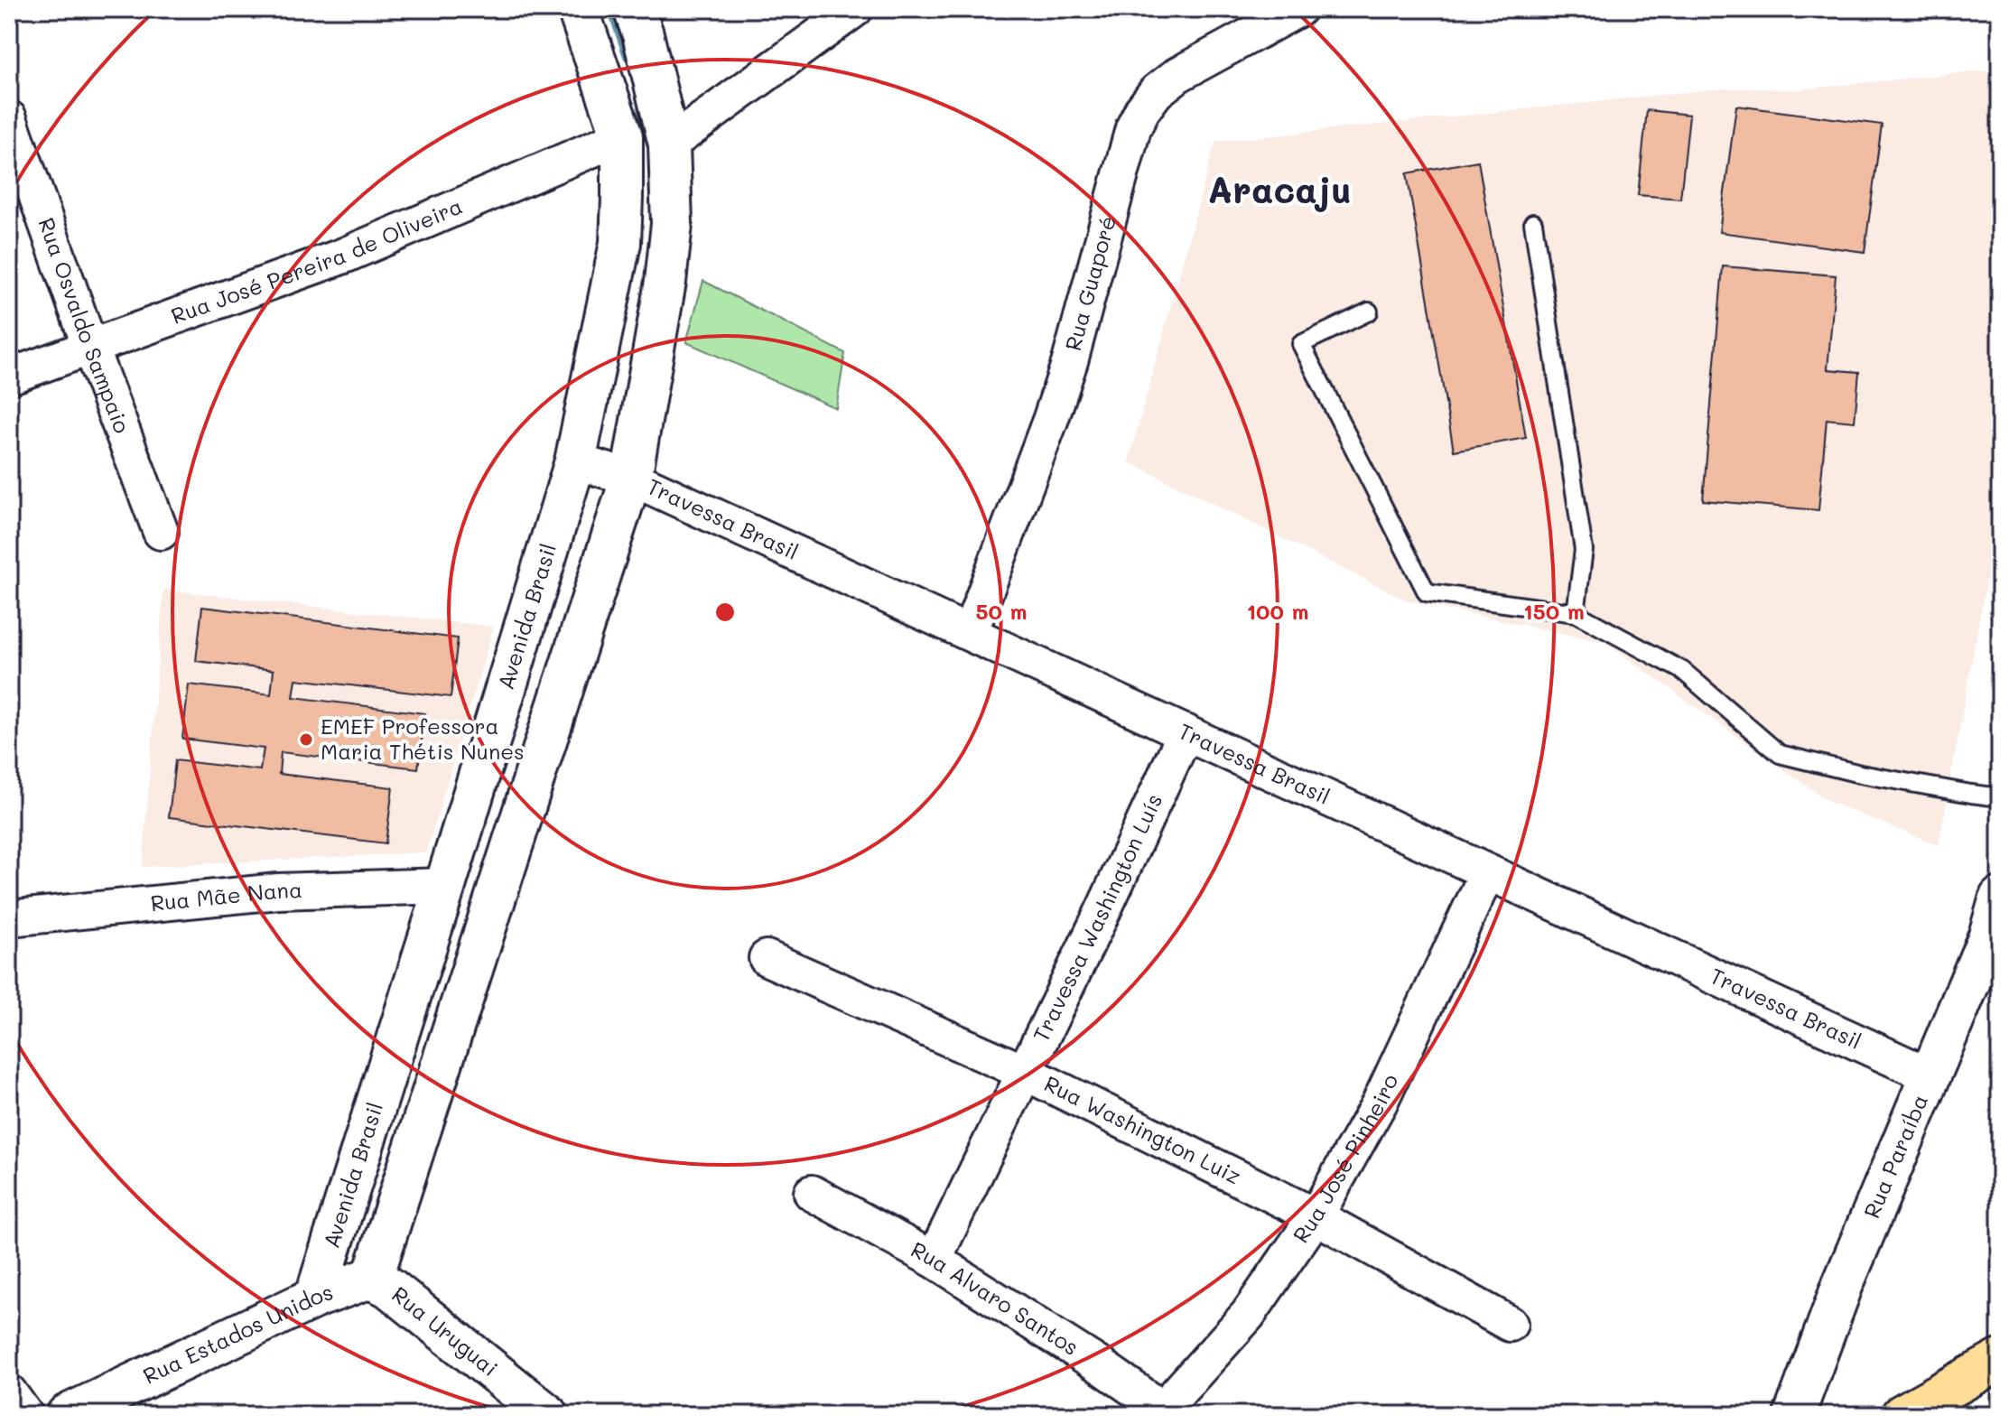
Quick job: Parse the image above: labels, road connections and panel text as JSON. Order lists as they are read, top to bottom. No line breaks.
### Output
{"streets":{"street":["Rua José Pereira de Oliveira","Rua Guaporé","Rua Osvaldo Sampaio","Travessa Brasil","Avenida Brasil","Rua Mãe Nana","Travessa Washington Luís","Rua Washington Luiz","Rua Paraíba","Rua José Pinheiro","Rua Alvaro Santos","Rua Uruguai","Rua Estados Unidos"]},"crossings":[["Rua José Pereira de Oliveira","Rua Osvaldo Sampaio"],["Rua José Pereira de Oliveira","Avenida Brasil"],["Rua Guaporé","Travessa Brasil"],["Travessa Brasil","Avenida Brasil"],["Travessa Brasil","Travessa Washington Luís"],["Travessa Brasil","Rua Paraíba"],["Travessa Brasil","Rua José Pinheiro"],["Avenida Brasil","Rua Mãe Nana"],["Avenida Brasil","Rua Estados Unidos"],["Travessa Washington Luís","Rua Washington Luiz"],["Travessa Washington Luís","Rua Alvaro Santos"],["Rua Washington Luiz","Rua José Pinheiro"],["Rua José Pinheiro","Rua Alvaro Santos"],["Rua Uruguai","Rua Estados Unidos"]],"districts":["Aracaju"],"places":["EMEF Professora Maria Thétis Nunes"],"rings":["50 m","100 m","150 m"]}
